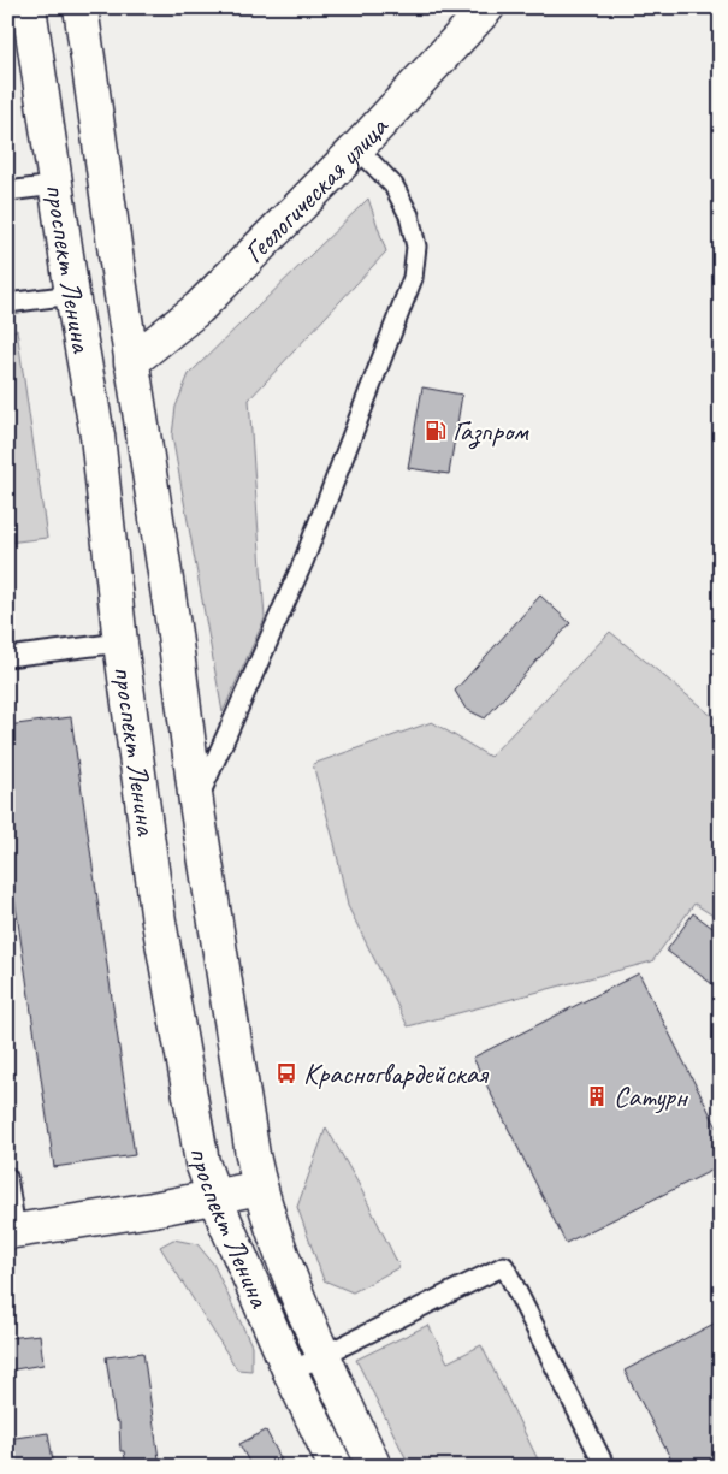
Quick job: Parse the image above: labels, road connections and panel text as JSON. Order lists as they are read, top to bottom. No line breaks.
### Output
{"streets":{"main road":["Геологическая улица","проспект Ленина"]},"crossings":[["Геологическая улица","проспект Ленина"]],"places":{"fuel station":["Газпром"],"bus stop":["Красногвардейская"],"building":["Сатурн"]}}
